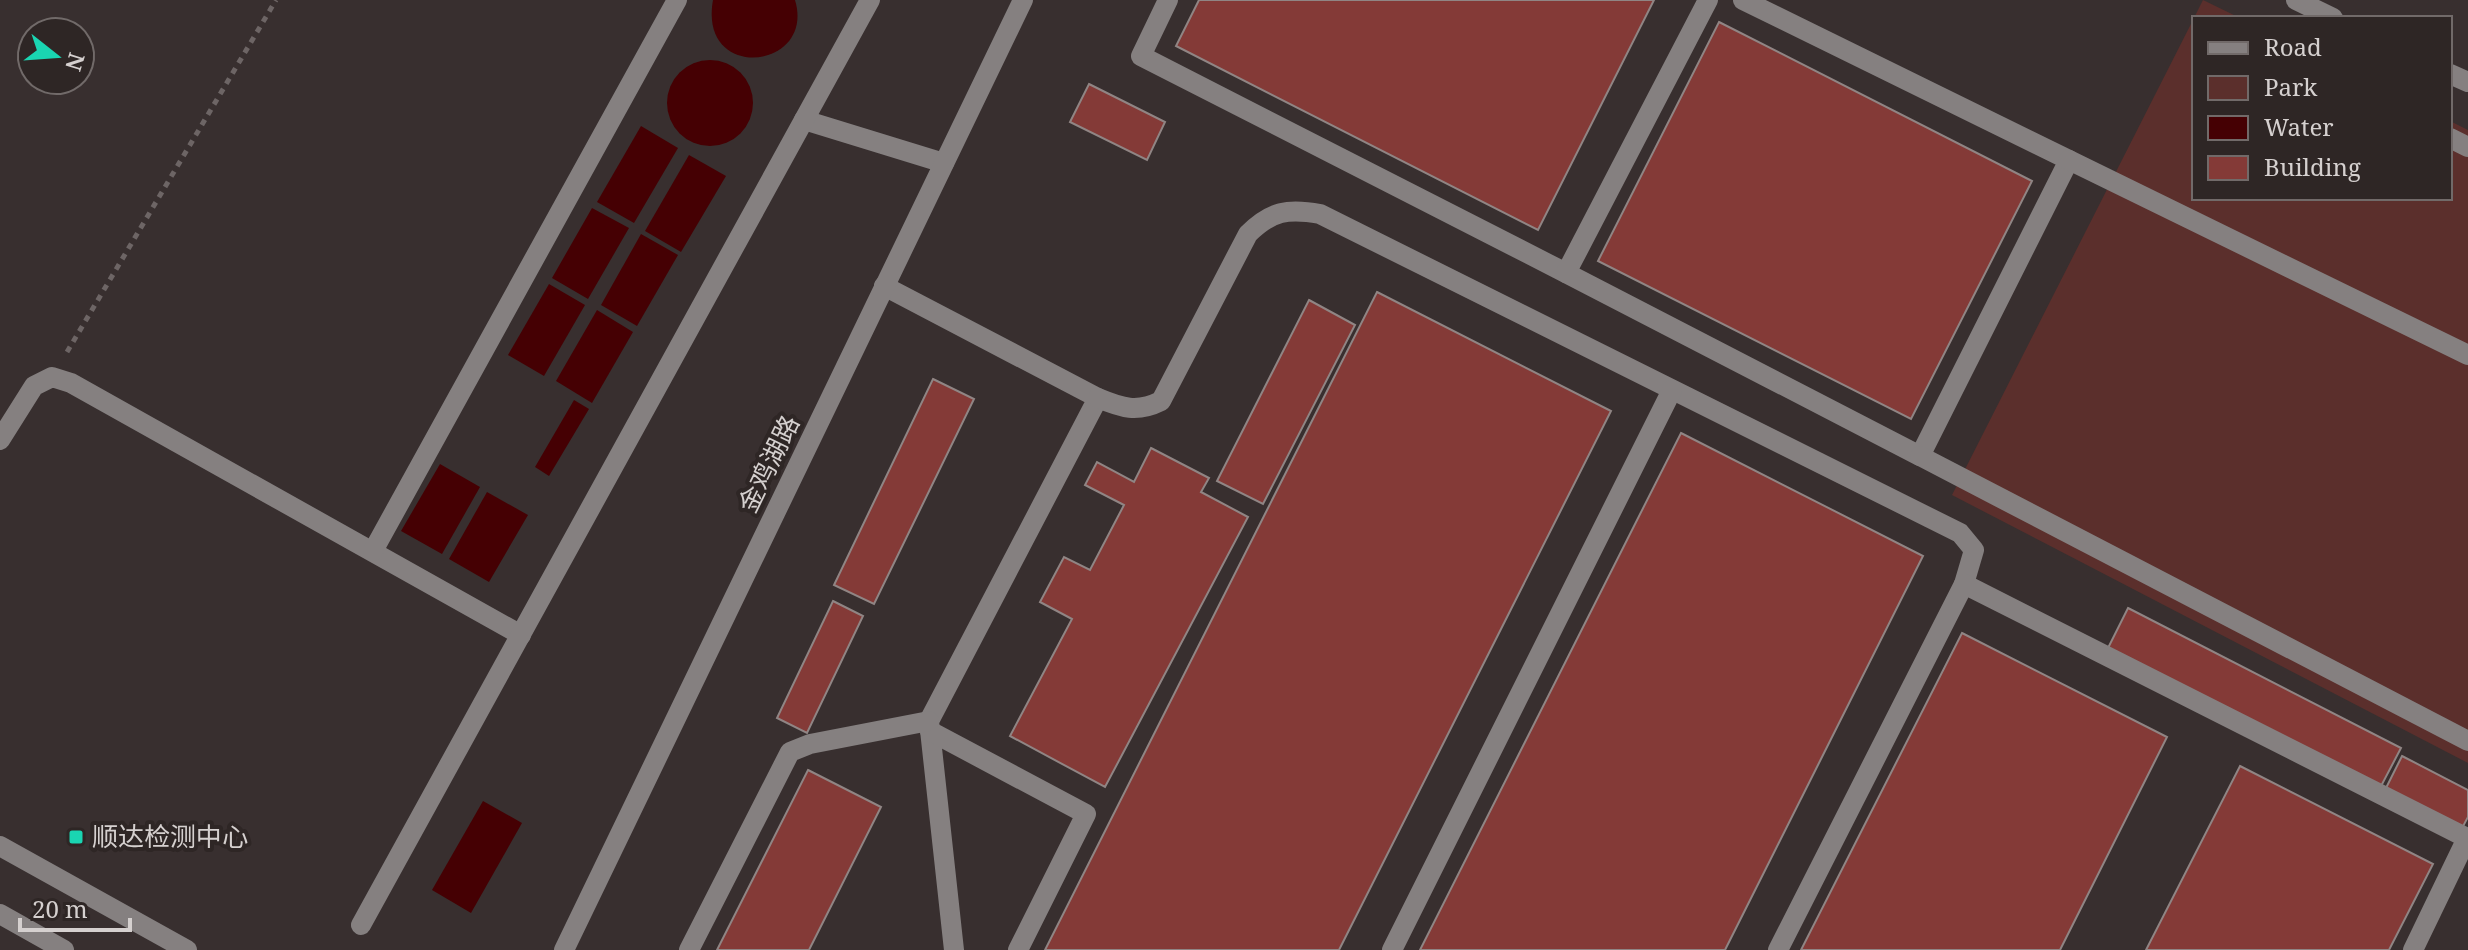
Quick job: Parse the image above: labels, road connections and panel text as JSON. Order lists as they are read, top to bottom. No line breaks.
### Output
{"streets":{"street":["金鸡湖路"]},"places":{"transit":["顺达检测中心"]},"legend":["Road","Park","Water","Building"],"scale_bar":"20 m","north":"right"}
